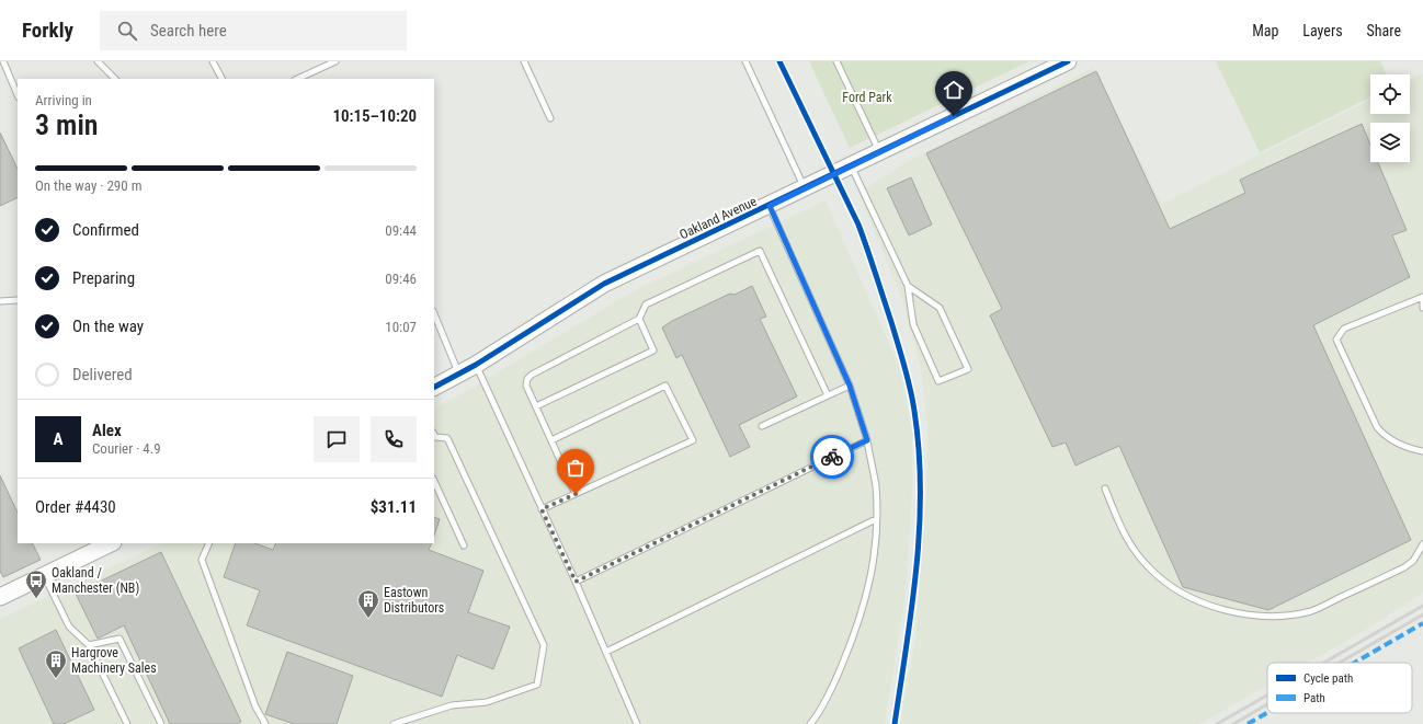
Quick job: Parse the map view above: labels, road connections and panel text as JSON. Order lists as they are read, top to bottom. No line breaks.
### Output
{"streets":{"street":["Oakland Avenue"]},"parks":["Ford Park"],"places":{"bus stop":["Oakland / Manchester (NB)"],"building":["Eastown Distributors","Hargrove Machinery Sales"]},"legend":["Cycle path","Path"],"page":{"header":"Forkly","search":"Search here","nav":["Map","Layers","Share"],"heading":["3 min","Arriving in","10:15–10:20"],"panel":["Alex","Courier · 4.9","Order #4430","$31.11"],"bar":"On the way · 290 m","list":[["Confirmed","09:44"],["Preparing","09:46"],["On the way","10:07"],"Delivered"],"round":"A"}}
